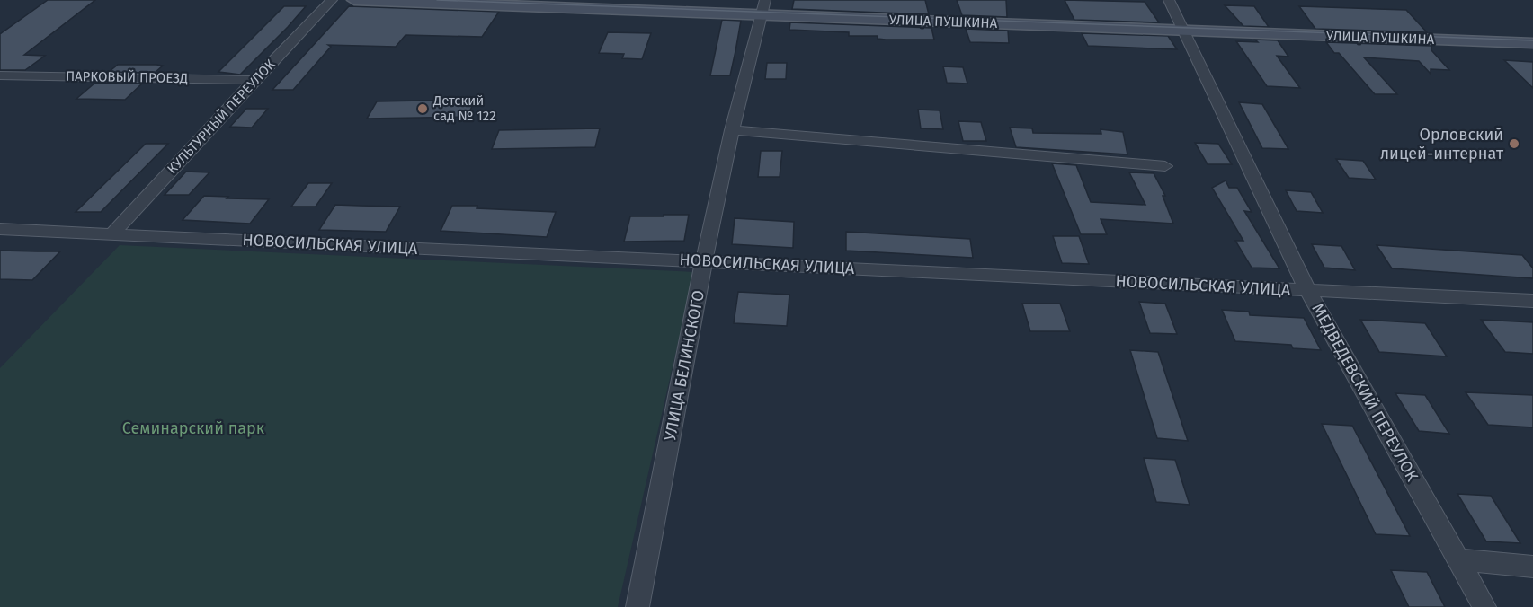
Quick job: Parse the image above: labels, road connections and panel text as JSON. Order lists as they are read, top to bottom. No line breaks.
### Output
{"streets":{"main road":["УЛИЦА ПУШКИНА"],"street":["ПАРКОВЫЙ ПРОЕЗД","КУЛЬТУРНЫЙ ПЕРЕУЛОК","НОВОСИЛЬСКАЯ УЛИЦА","УЛИЦА БЕЛИНСКОГО","МЕДВЕДЕВСКИЙ ПЕРЕУЛОК"]},"crossings":[["УЛИЦА ПУШКИНА","УЛИЦА БЕЛИНСКОГО"],["УЛИЦА ПУШКИНА","МЕДВЕДЕВСКИЙ ПЕРЕУЛОК"],["ПАРКОВЫЙ ПРОЕЗД","КУЛЬТУРНЫЙ ПЕРЕУЛОК"],["КУЛЬТУРНЫЙ ПЕРЕУЛОК","НОВОСИЛЬСКАЯ УЛИЦА"],["НОВОСИЛЬСКАЯ УЛИЦА","УЛИЦА БЕЛИНСКОГО"],["НОВОСИЛЬСКАЯ УЛИЦА","МЕДВЕДЕВСКИЙ ПЕРЕУЛОК"]],"parks":["Семинарский парк"],"places":["Детский сад № 122","Орловский лицей-интернат"]}
